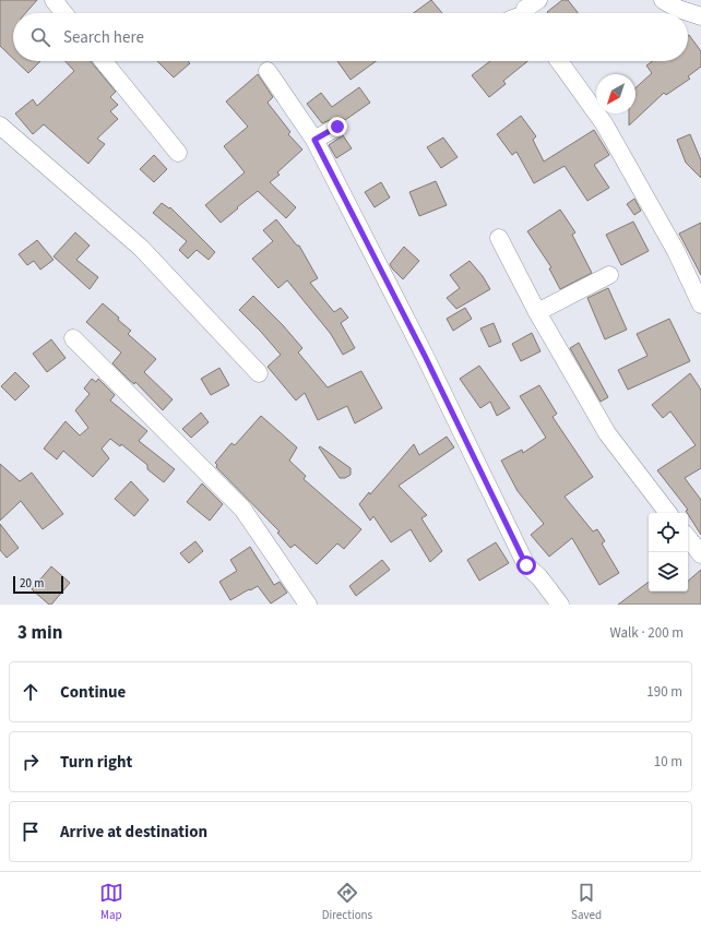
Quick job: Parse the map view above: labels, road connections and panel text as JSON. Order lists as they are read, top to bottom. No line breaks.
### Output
{"scale_bar":"20 m","north":"bottom left","page":{"search":"Search here","scale":"20 m","heading":["3 min","Walk · 200 m"],"list":[["Continue","190 m"],["Turn right","10 m"],"Arrive at destination"],"nav":["Map","Directions","Saved"]}}
